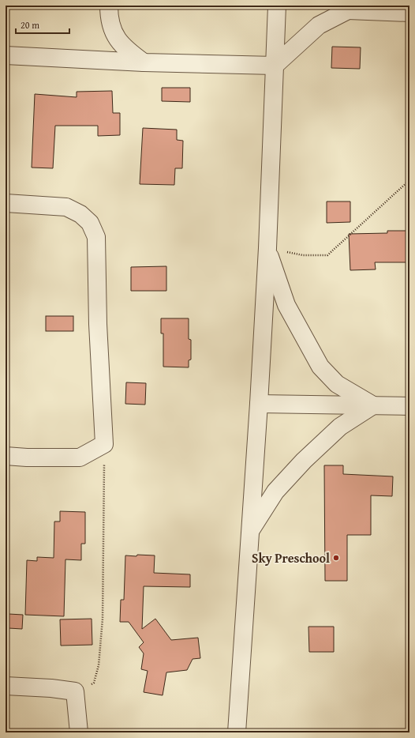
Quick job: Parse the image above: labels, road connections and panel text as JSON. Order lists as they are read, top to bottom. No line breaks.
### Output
{"places":["Sky Preschool"],"scale_bar":"20 m"}
